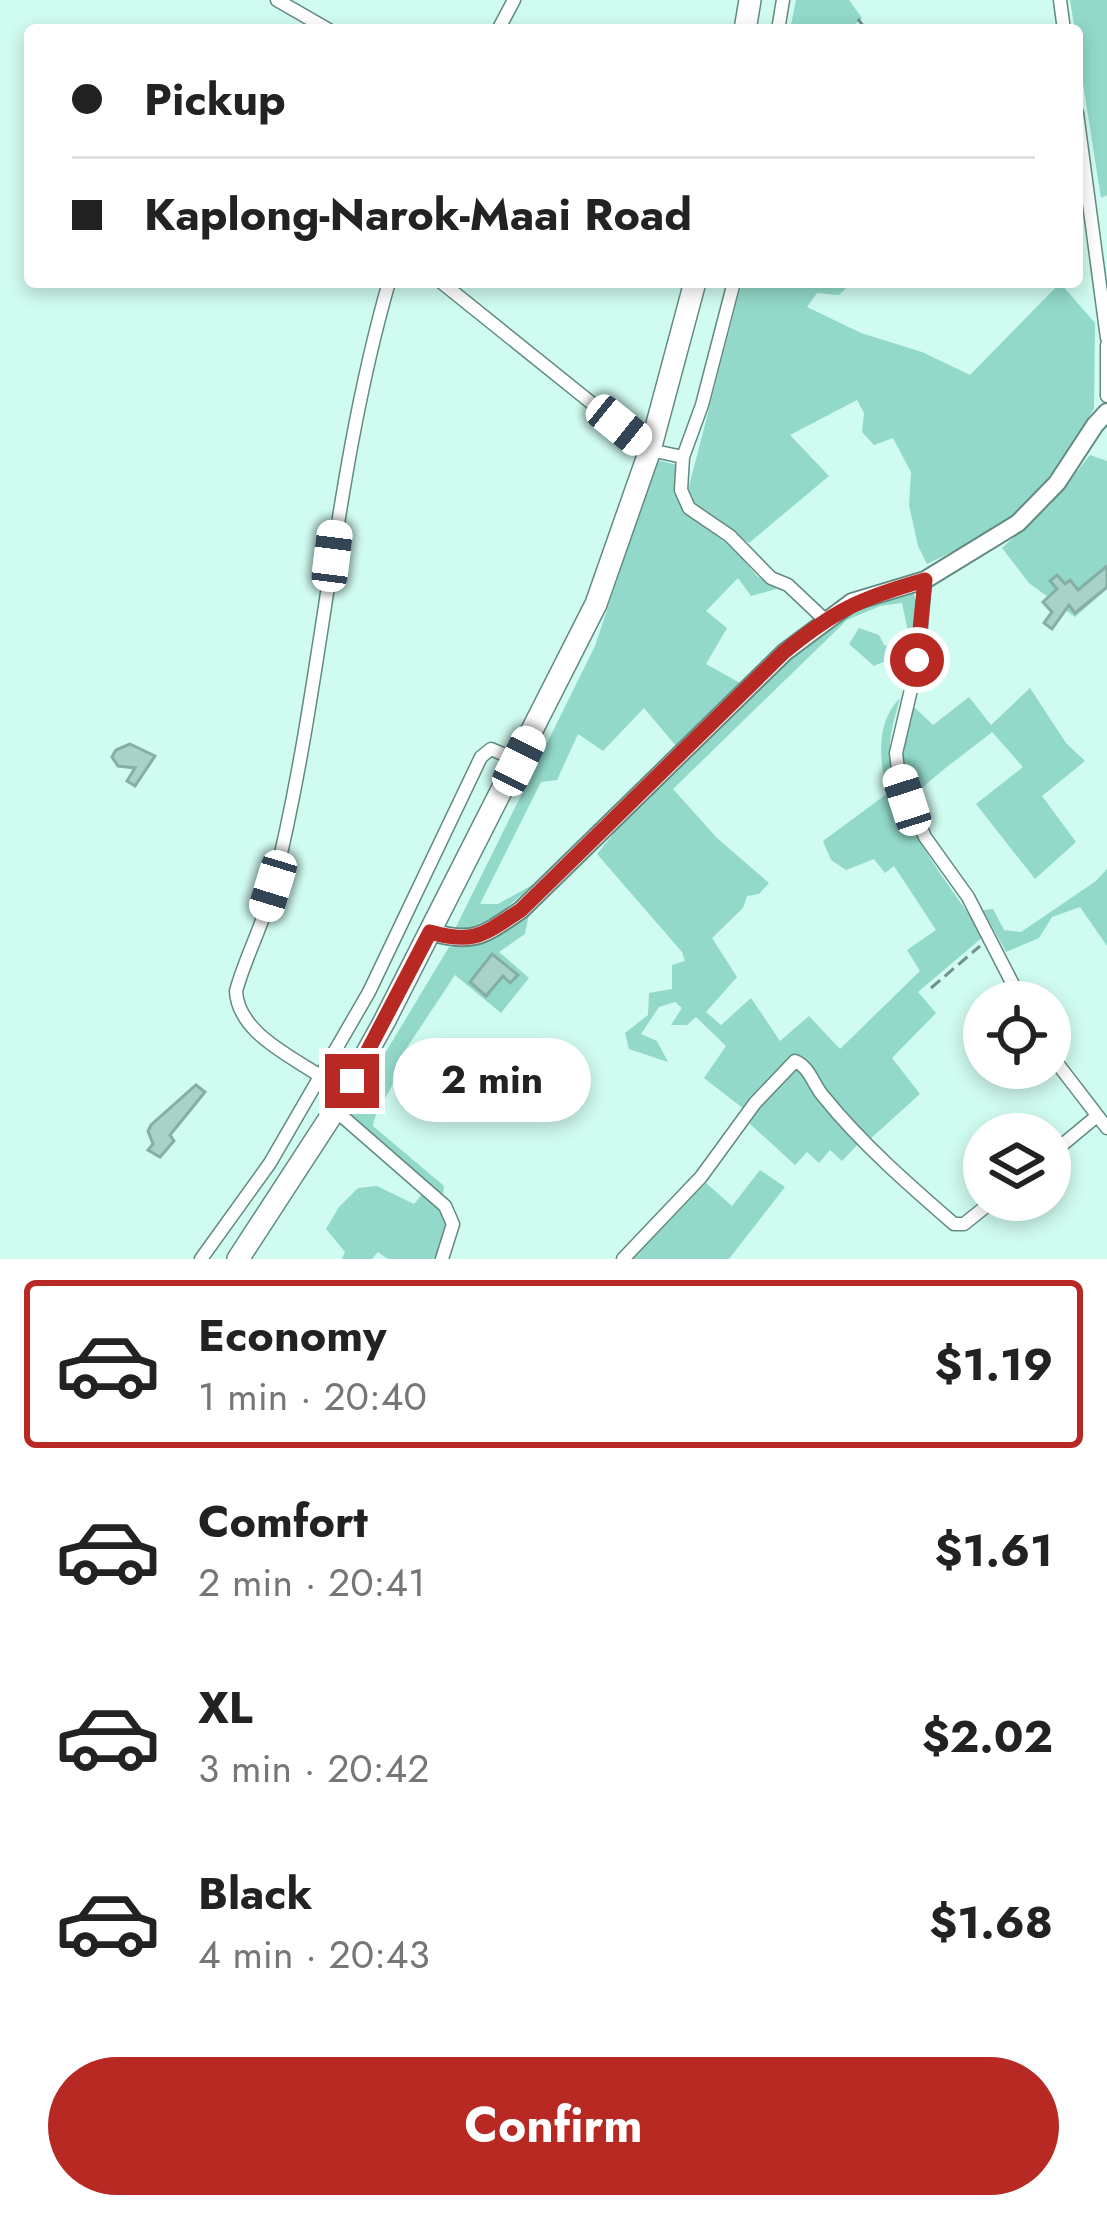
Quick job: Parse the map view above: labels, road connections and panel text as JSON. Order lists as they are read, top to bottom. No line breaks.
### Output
{"page":{"banner":["Pickup","Kaplong-Narok-Maai Road"],"bubble":"2 min","list":[{"name":"Economy","note":"1 min · 20:40","value":"$1.19"},{"name":"Comfort","note":"2 min · 20:41","value":"$1.61"},{"name":"XL","note":"3 min · 20:42","value":"$2.02"},{"name":"Black","note":"4 min · 20:43","value":"$1.68"}],"buttons":"Confirm"}}
